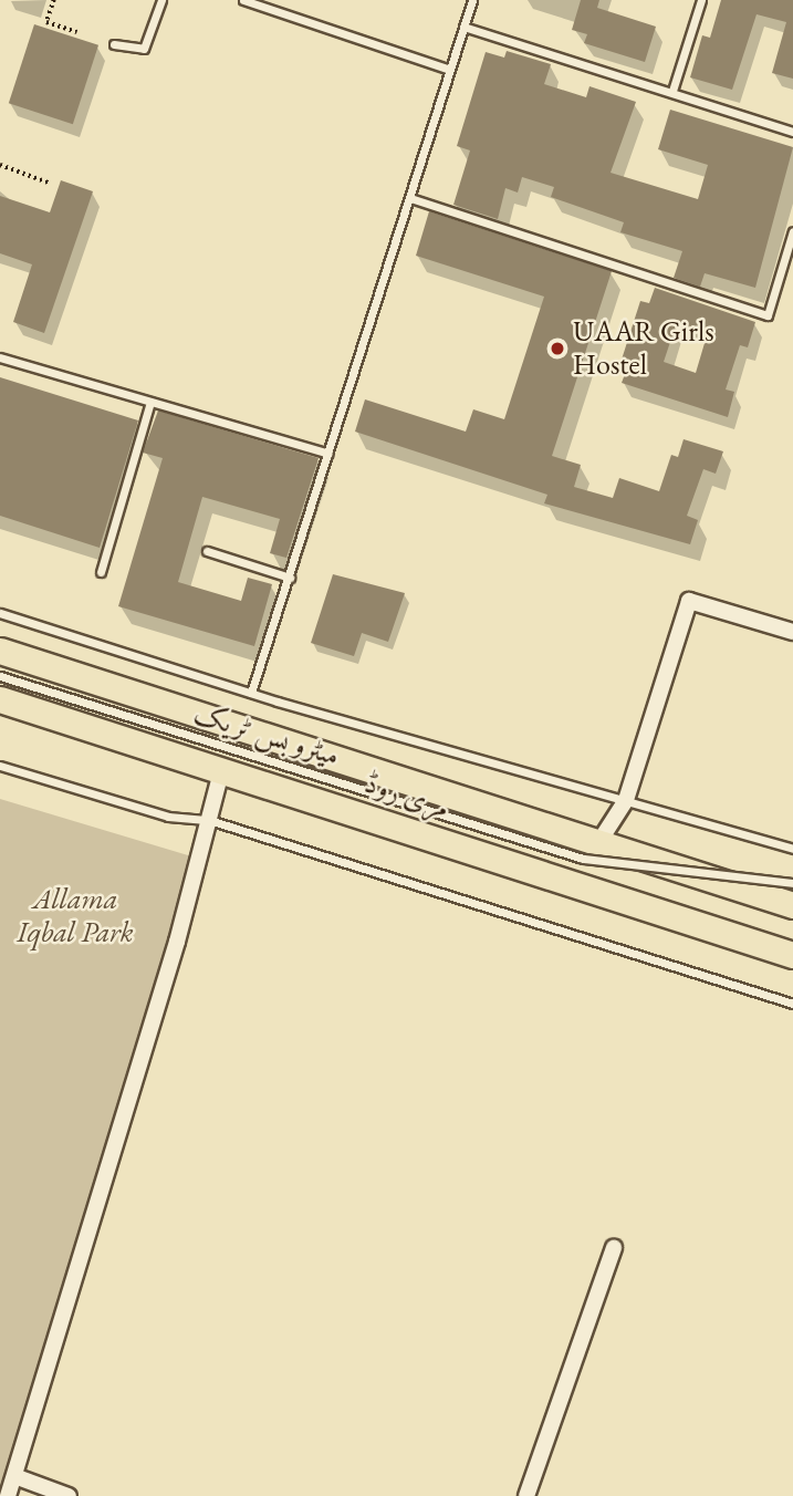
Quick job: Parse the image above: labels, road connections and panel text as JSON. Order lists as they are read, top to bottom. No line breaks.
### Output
{"streets":{"main road":["مری روڈ"],"lane":["میٹرو بس ٹریک"]},"parks":["Allama Iqbal Park"],"places":["UAAR Girls Hostel"]}
